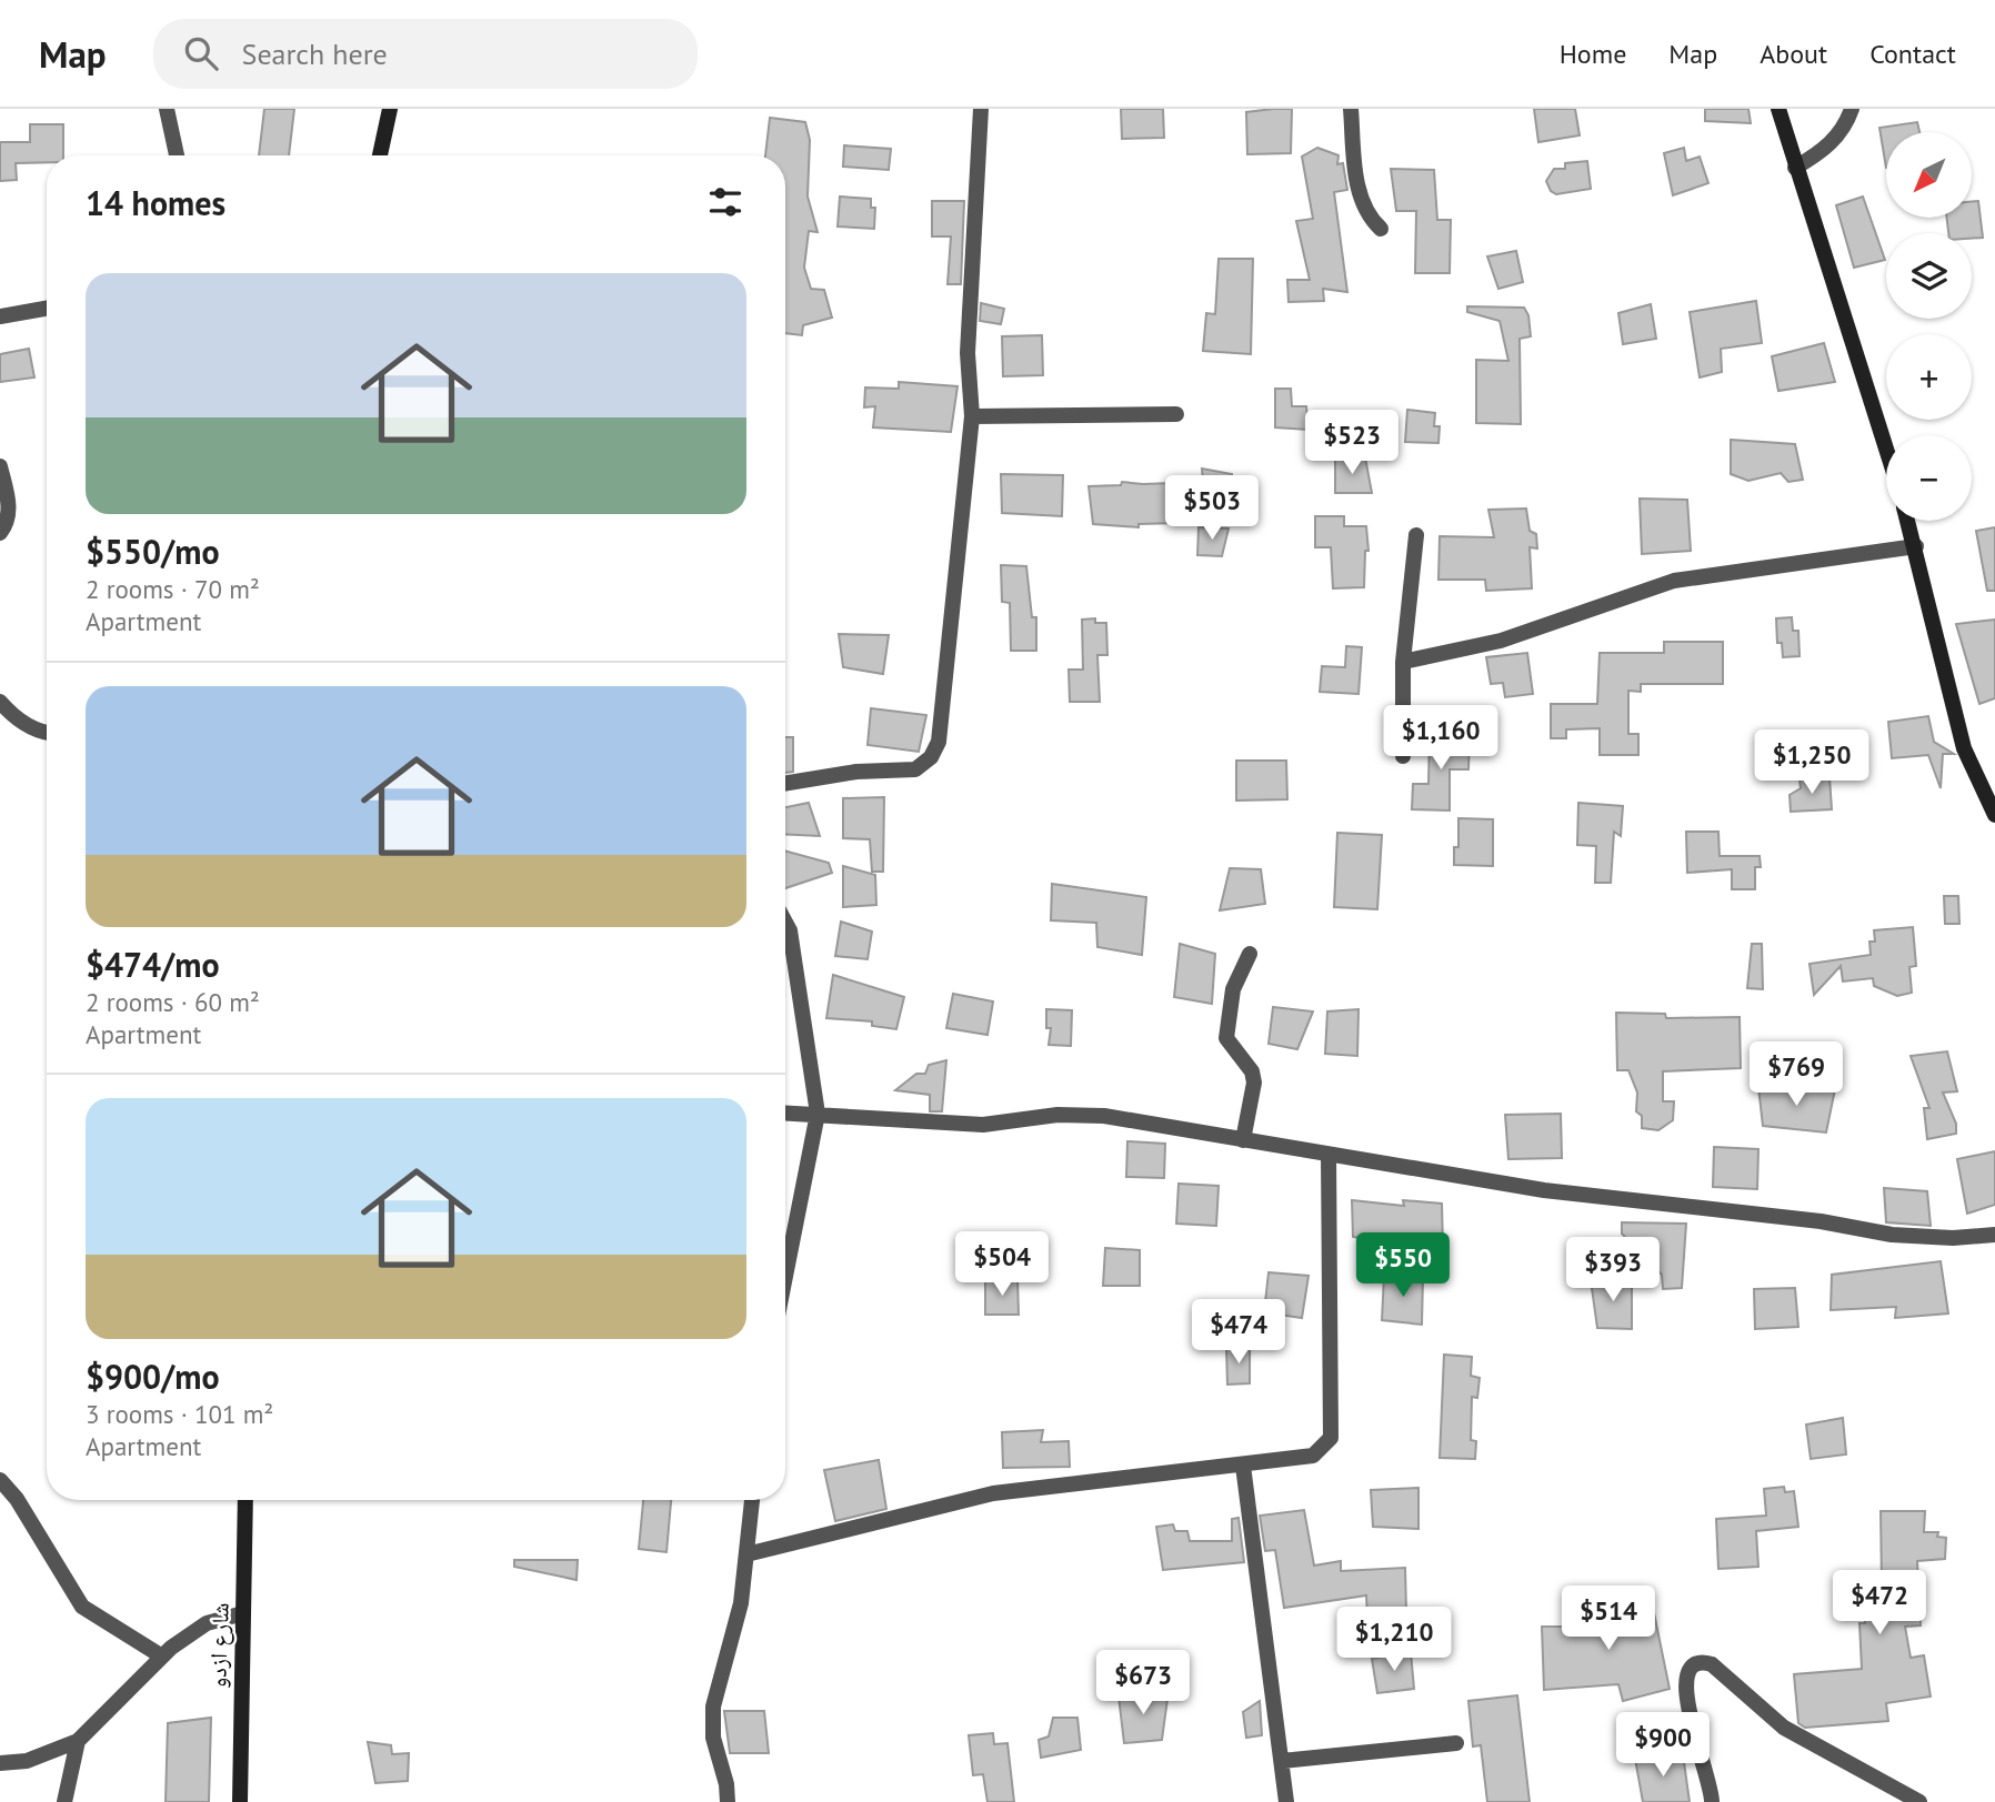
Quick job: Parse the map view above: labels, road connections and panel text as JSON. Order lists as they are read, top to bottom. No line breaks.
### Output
{"streets":{"street":["شارع ازدو"]},"north":"bottom left","page":{"header":"Map","search":"Search here","nav":["Home","Map","About","Contact"],"map_buttons":["+","−"],"heading":"14 homes","list":[{"name":"$550/mo","note":"2 rooms · 70 m² · Apartment"},{"name":"$474/mo","note":"2 rooms · 60 m² · Apartment"},{"name":"$900/mo","note":"3 rooms · 101 m² · Apartment"}],"price":["$523","$503","$1,160","$1,250","$769","$504","$550","$393","$474","$472","$514","$1,210","$673","$900"]}}
